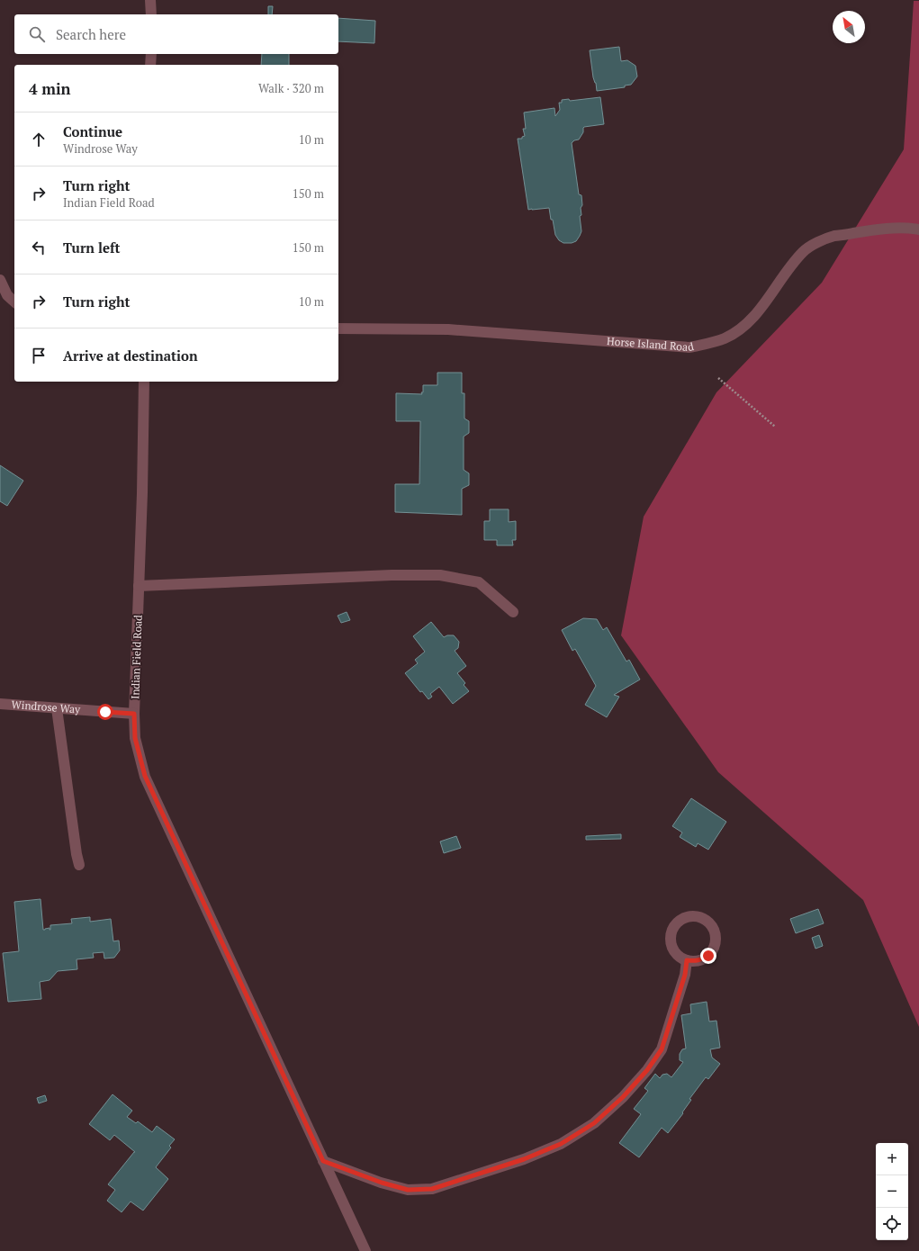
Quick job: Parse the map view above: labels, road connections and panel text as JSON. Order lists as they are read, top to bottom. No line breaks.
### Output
{"streets":{"street":["Horse Island Road","Indian Field Road","Windrose Way"]},"crossings":[["Indian Field Road","Windrose Way"]],"north":"top left","page":{"search":"Search here","heading":["4 min","Walk · 320 m"],"list":[["Continue","Windrose Way","10 m"],["Turn right","Indian Field Road","150 m"],["Turn left","150 m"],["Turn right","10 m"],"Arrive at destination"],"map_buttons":["+","−"]}}
